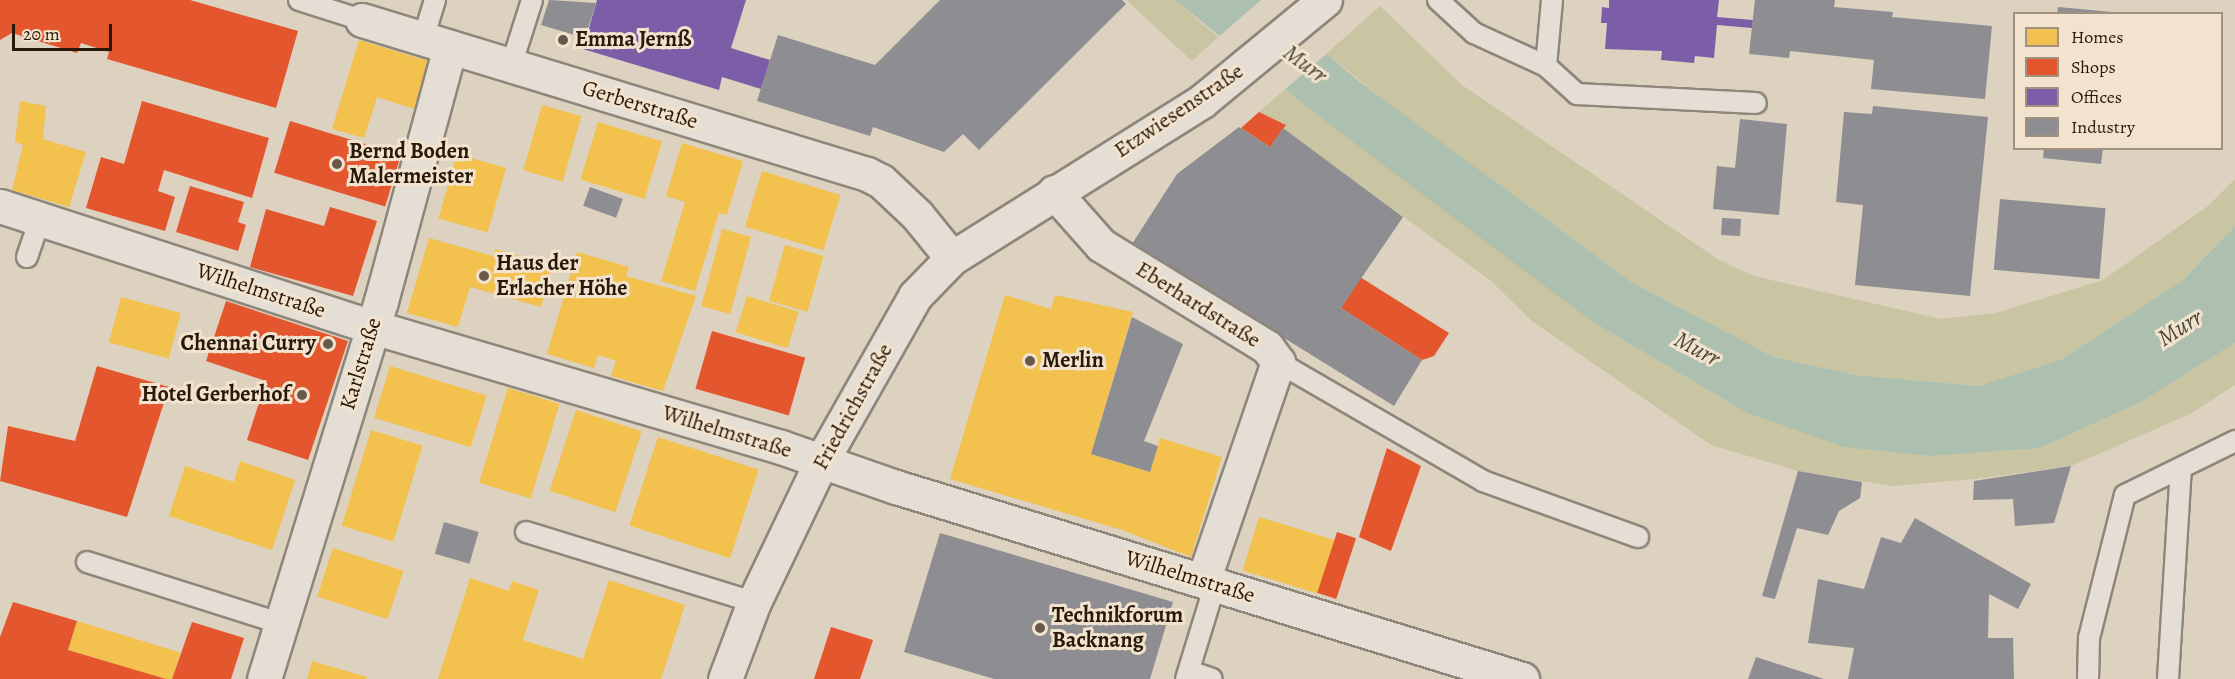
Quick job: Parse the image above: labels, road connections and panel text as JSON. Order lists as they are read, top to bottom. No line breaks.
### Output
{"streets":{"street":["Gerberstraße","Etzwiesenstraße","Wilhelmstraße","Eberhardstraße","Karlstraße","Friedrichstraße"]},"crossings":[["Gerberstraße","Karlstraße"],["Gerberstraße","Friedrichstraße"],["Etzwiesenstraße","Eberhardstraße"],["Etzwiesenstraße","Friedrichstraße"],["Wilhelmstraße","Eberhardstraße"],["Wilhelmstraße","Karlstraße"],["Wilhelmstraße","Friedrichstraße"],["Eberhardstraße","Friedrichstraße"]],"water":["Murr"],"places":["Emma Jernß","Bernd Boden Malermeister","Haus der Erlacher Höhe","Chennai Curry","Merlin","Hotel Gerberhof","Technikforum Backnang"],"legend":["Homes","Shops","Offices","Industry"],"scale_bar":"20 m"}
